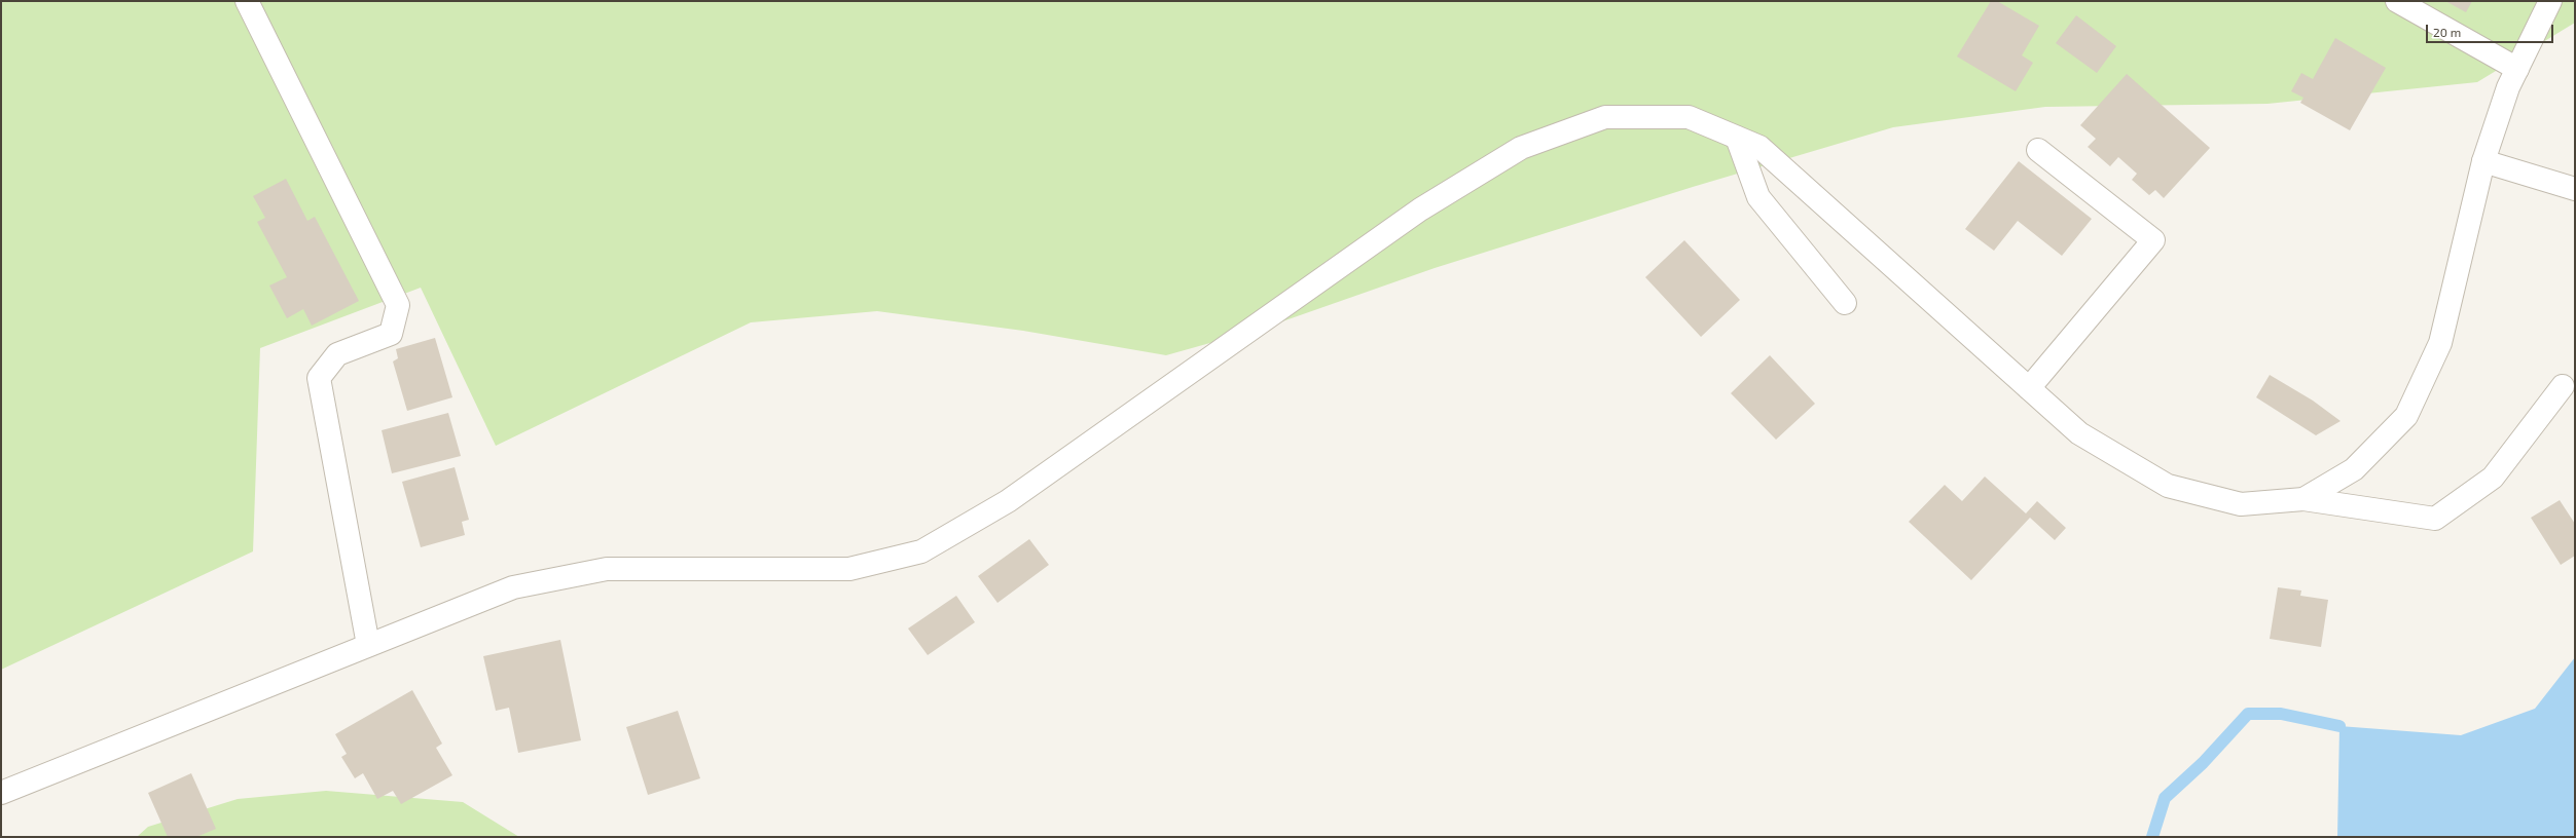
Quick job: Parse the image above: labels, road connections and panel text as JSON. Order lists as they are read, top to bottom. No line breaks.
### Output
{"scale_bar":"20 m"}
